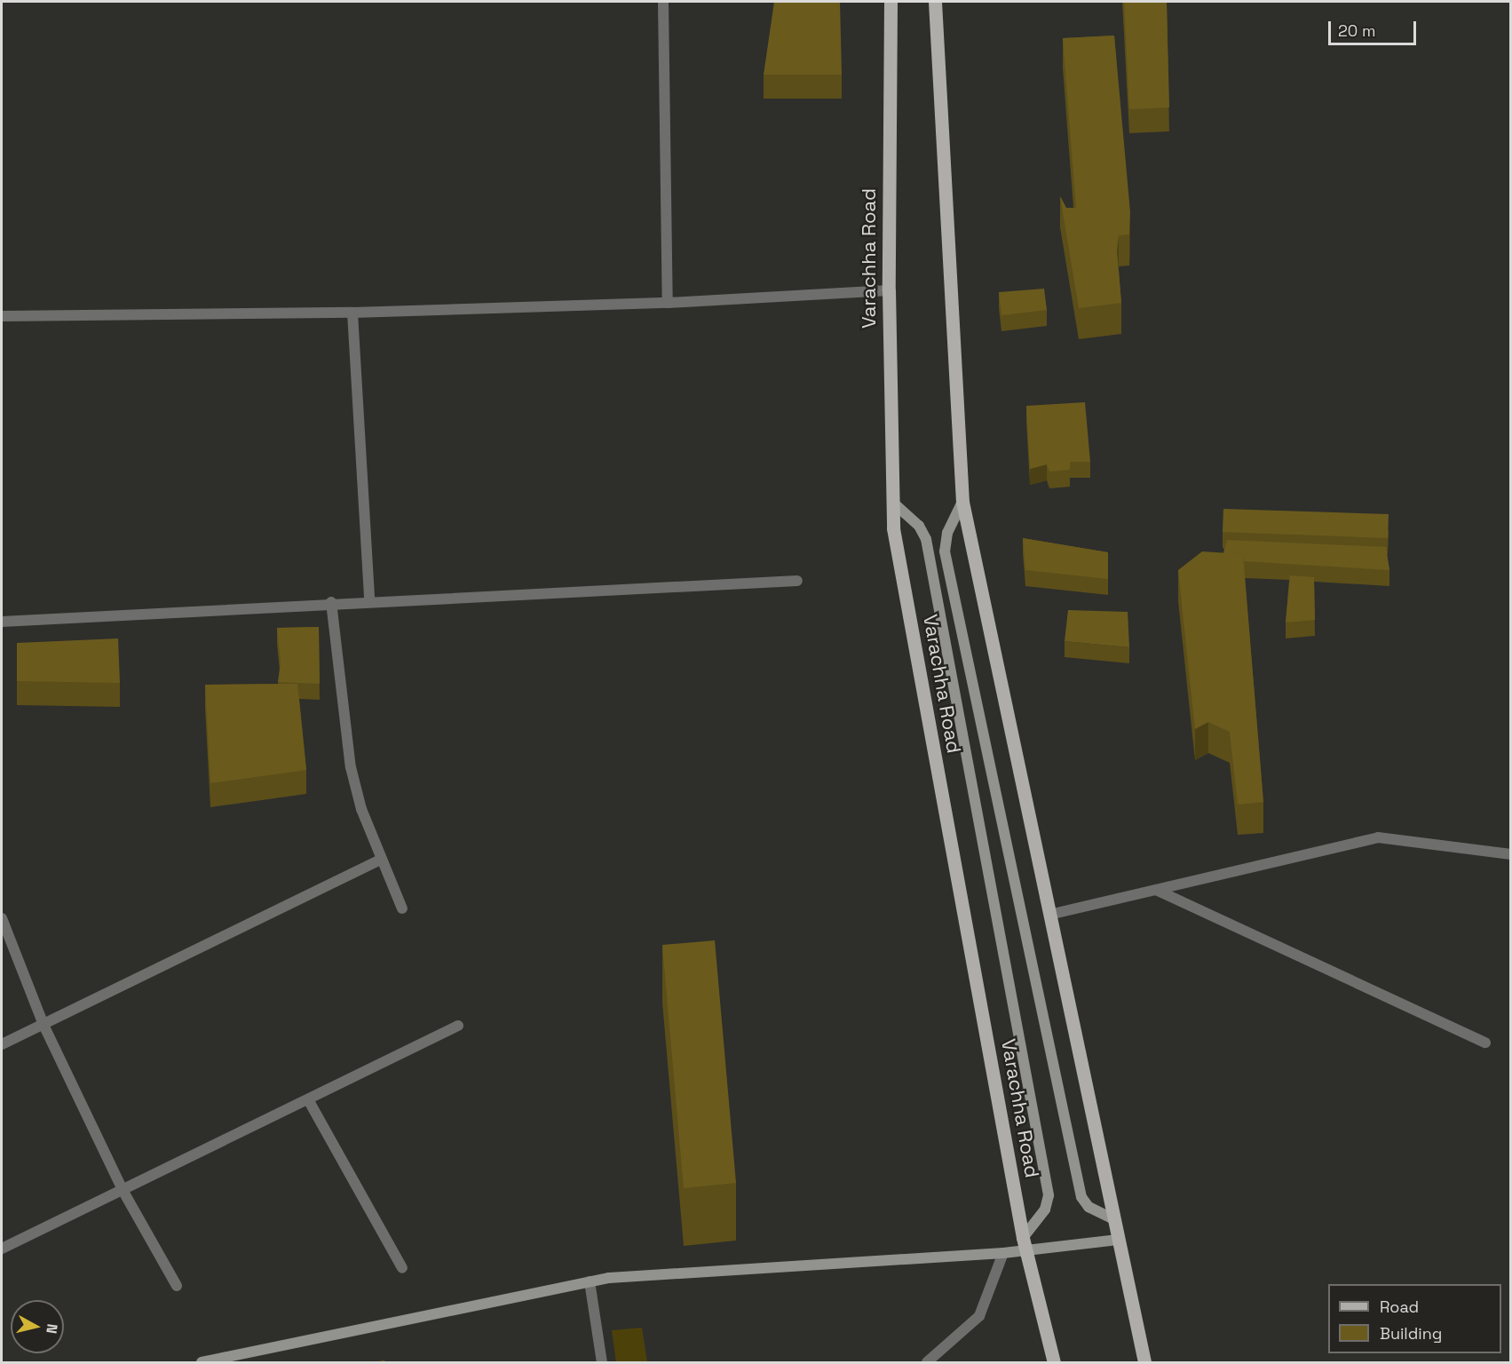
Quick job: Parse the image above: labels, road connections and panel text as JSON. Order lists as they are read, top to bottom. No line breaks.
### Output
{"streets":{"main road":["Varachha Road"]},"legend":["Road","Building"],"scale_bar":"20 m","north":"right"}
